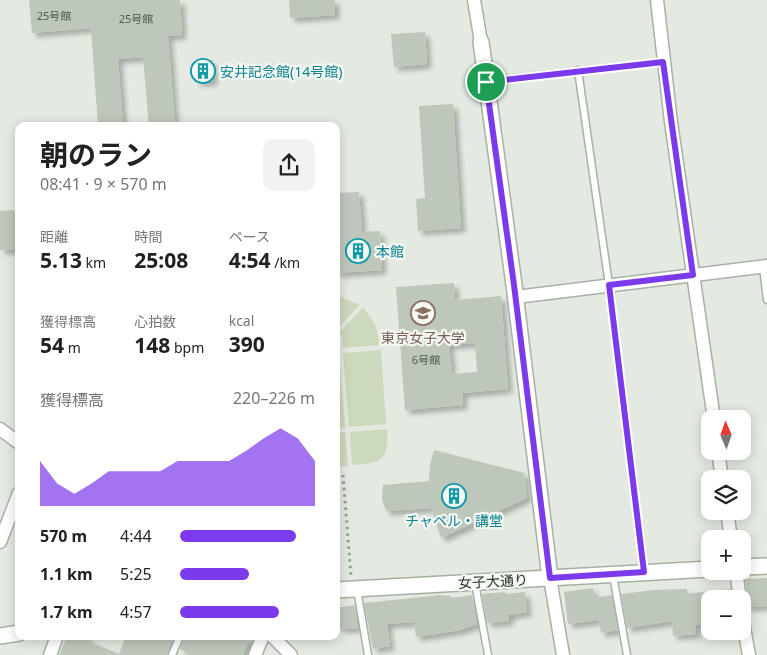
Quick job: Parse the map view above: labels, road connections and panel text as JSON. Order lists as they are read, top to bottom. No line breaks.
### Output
{"streets":{"street":["女子大通り"]},"places":{"building":["安井記念館(14号館)","本館","チャペル・講堂"],"school or university":["東京女子大学"]},"house_numbers":["25号館","25号館","6号館"],"north":"top","page":{"heading":["朝のラン","08:41 · 9 × 570 m"],"stats":[["距離","5.13 km"],["時間","25:08"],["ペース","4:54 /km"],["獲得標高","54 m"],["心拍数","148 bpm"],["kcal","390"]],"chart":["獲得標高","220–226 m"],"map_buttons":["+","−"],"list":[{"name":"570 m","note":"4:44"},{"name":"1.1 km","note":"5:25"},{"name":"1.7 km","note":"4:57"}]}}
